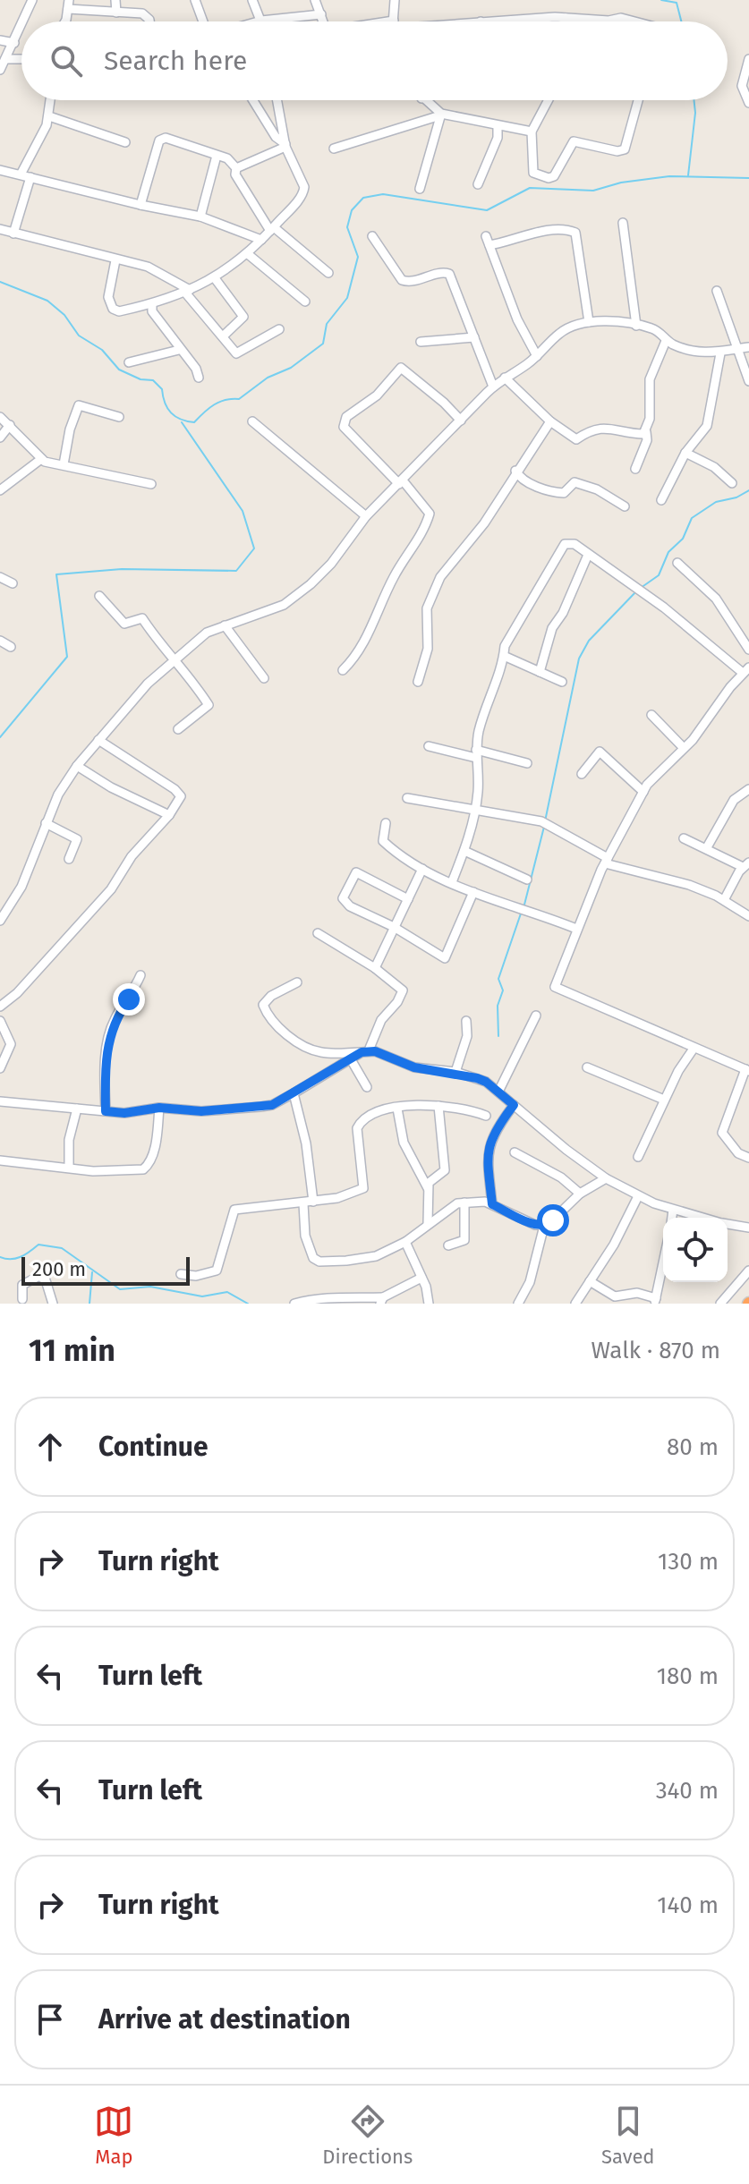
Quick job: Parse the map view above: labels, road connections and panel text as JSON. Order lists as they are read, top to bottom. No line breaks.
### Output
{"scale_bar":"200 m","page":{"search":"Search here","scale":"200 m","heading":["11 min","Walk · 870 m"],"list":[["Continue","80 m"],["Turn right","130 m"],["Turn left","180 m"],["Turn left","340 m"],["Turn right","140 m"],"Arrive at destination"],"nav":["Map","Directions","Saved"]}}
